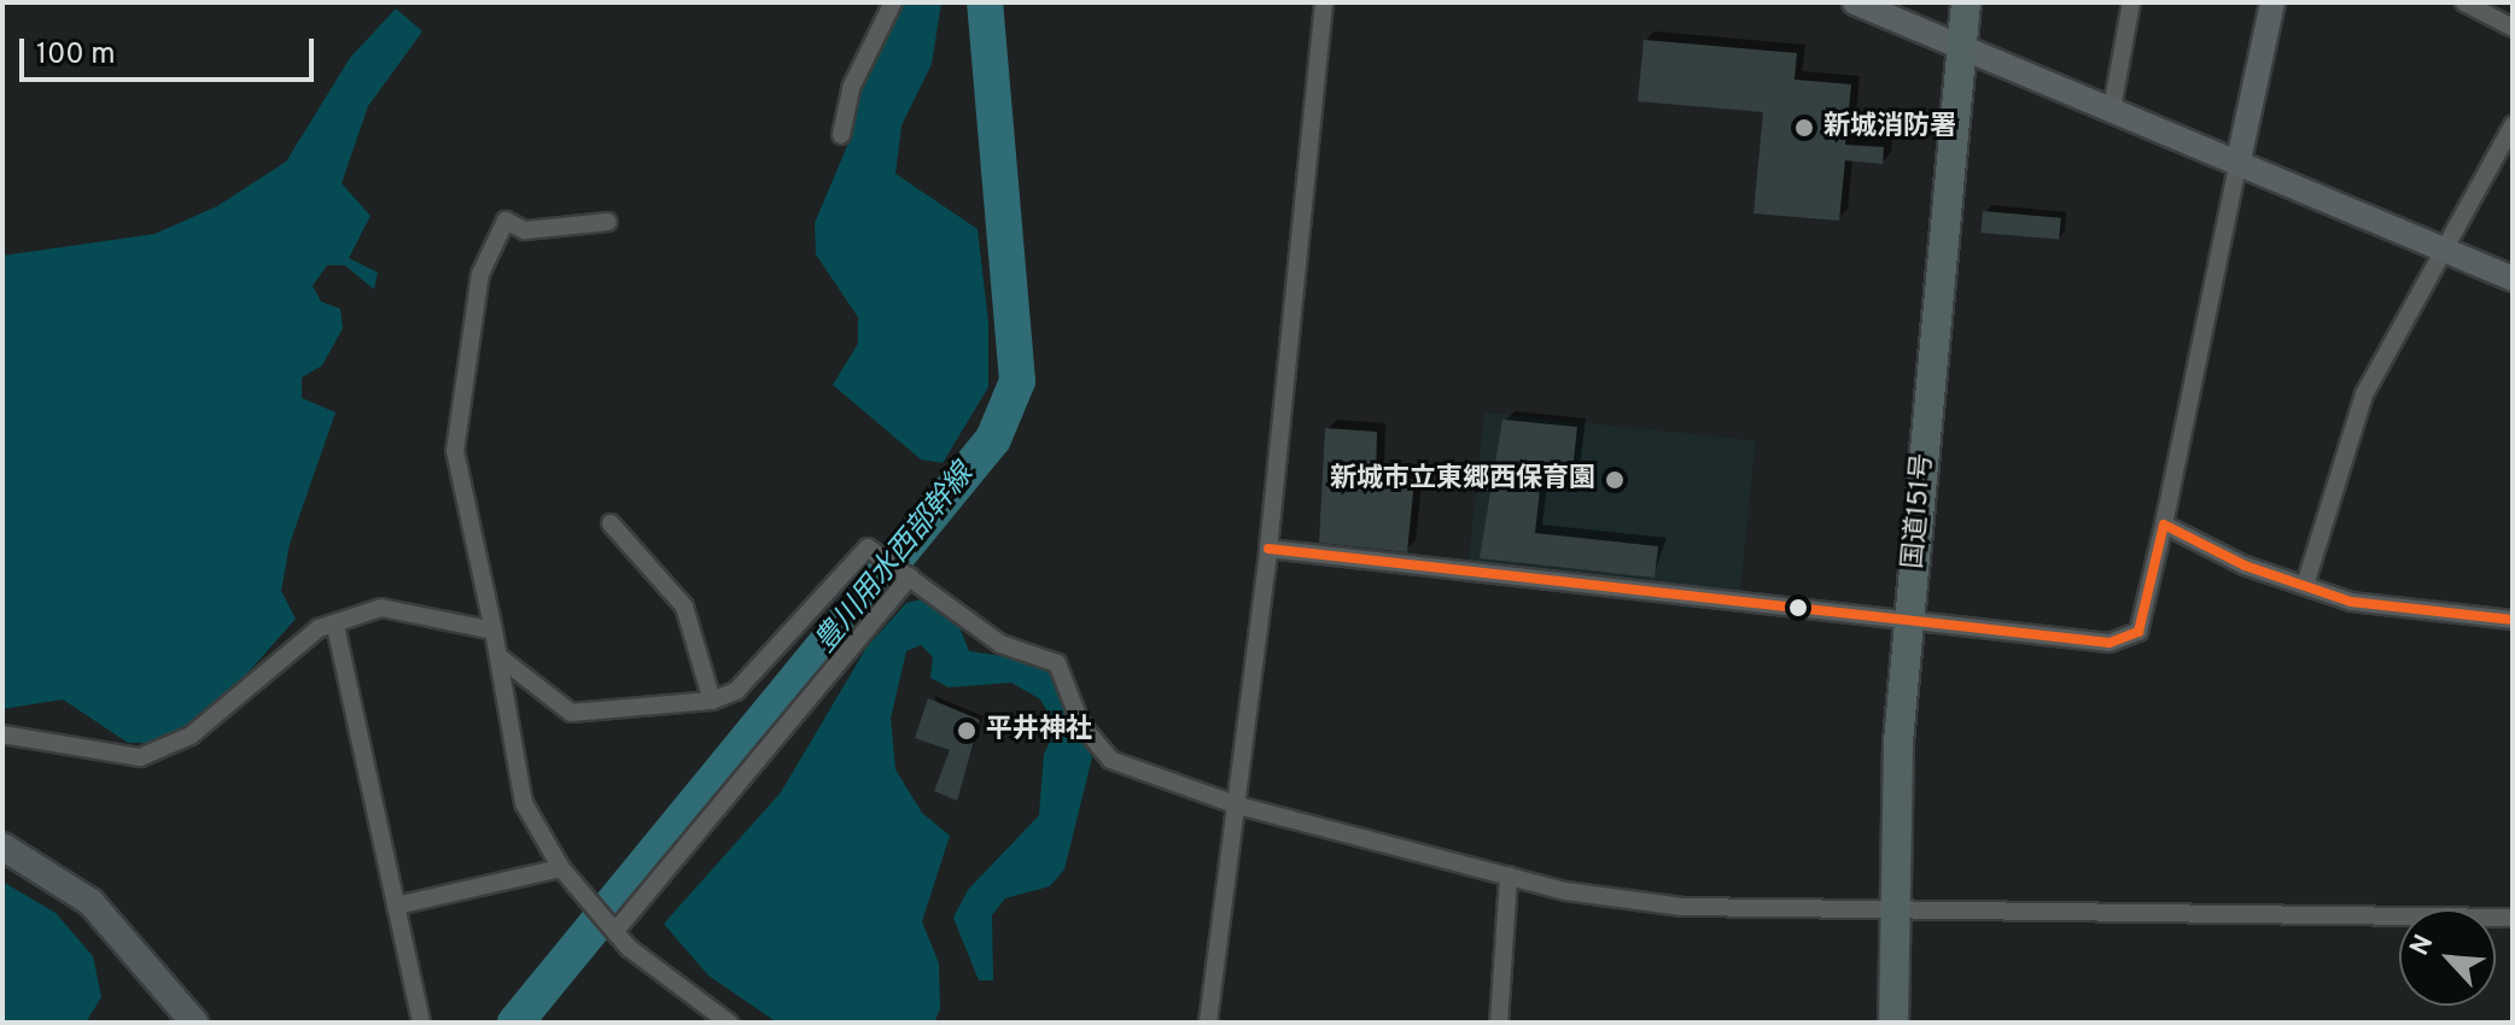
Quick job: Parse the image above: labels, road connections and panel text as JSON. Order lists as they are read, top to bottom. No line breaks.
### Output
{"streets":{"highway":["国道151号"]},"water":["豊川用水西部幹線"],"places":["新城消防署","新城市立東郷西保育園","平井神社"],"scale_bar":"100 m","north":"top left"}
